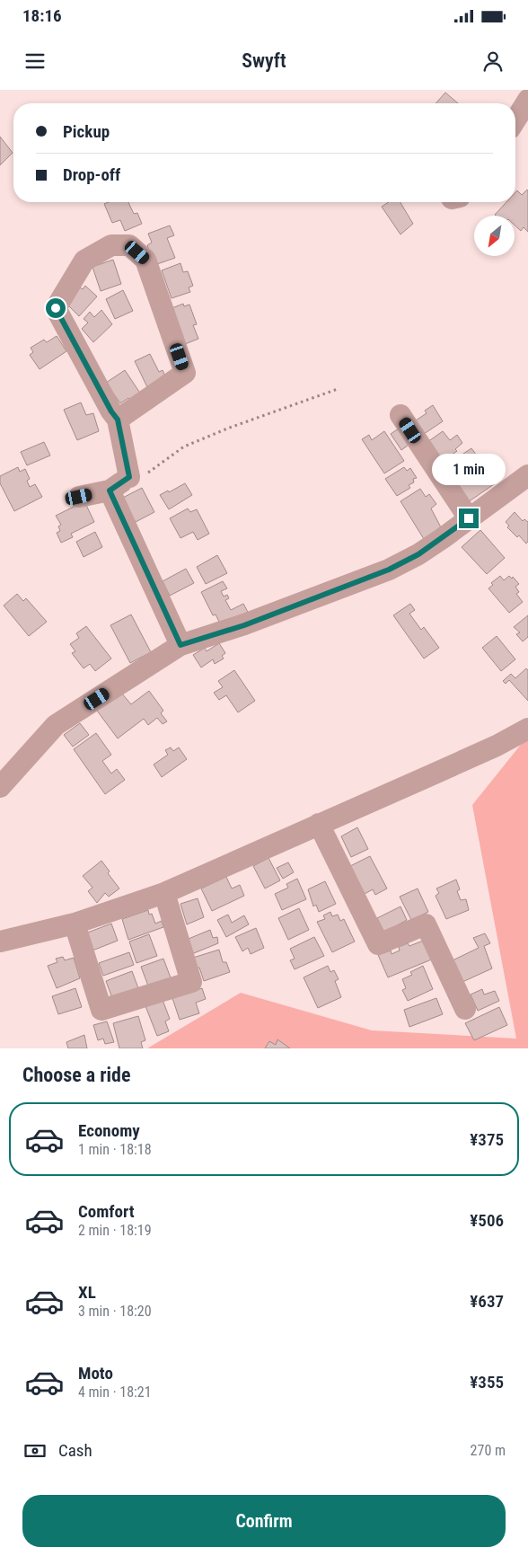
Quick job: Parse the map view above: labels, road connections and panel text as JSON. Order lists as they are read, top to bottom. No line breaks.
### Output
{"north":"bottom left","page":{"status":"18:16","header":"Swyft","banner":["Pickup","Drop-off"],"bubble":"1 min","heading":"Choose a ride","list":[{"name":"Economy","note":"1 min · 18:18","value":"¥375"},{"name":"Comfort","note":"2 min · 18:19","value":"¥506"},{"name":"XL","note":"3 min · 18:20","value":"¥637"},{"name":"Moto","note":"4 min · 18:21","value":"¥355"}],"pay":["Cash","270 m"],"buttons":"Confirm"}}
